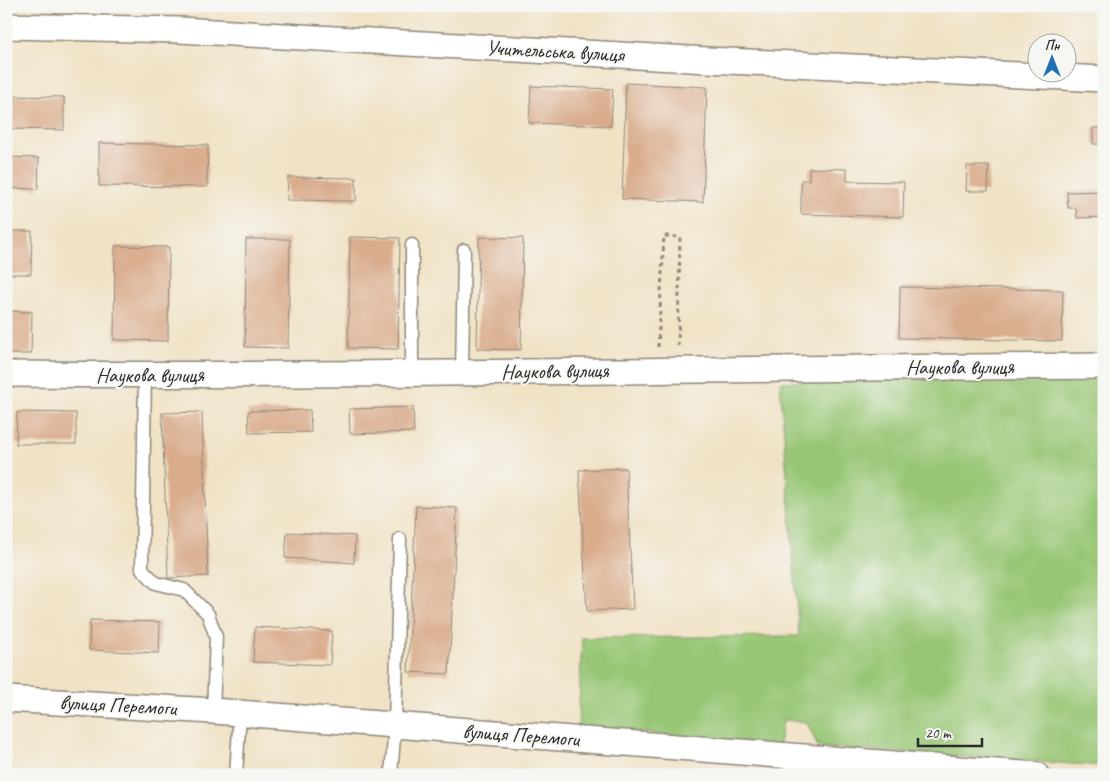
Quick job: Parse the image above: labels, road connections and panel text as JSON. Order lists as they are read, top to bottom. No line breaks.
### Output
{"streets":{"street":["Учительська вулиця","Наукова вулиця","вулиця Перемоги"]},"scale_bar":"20 m","north":"top"}
